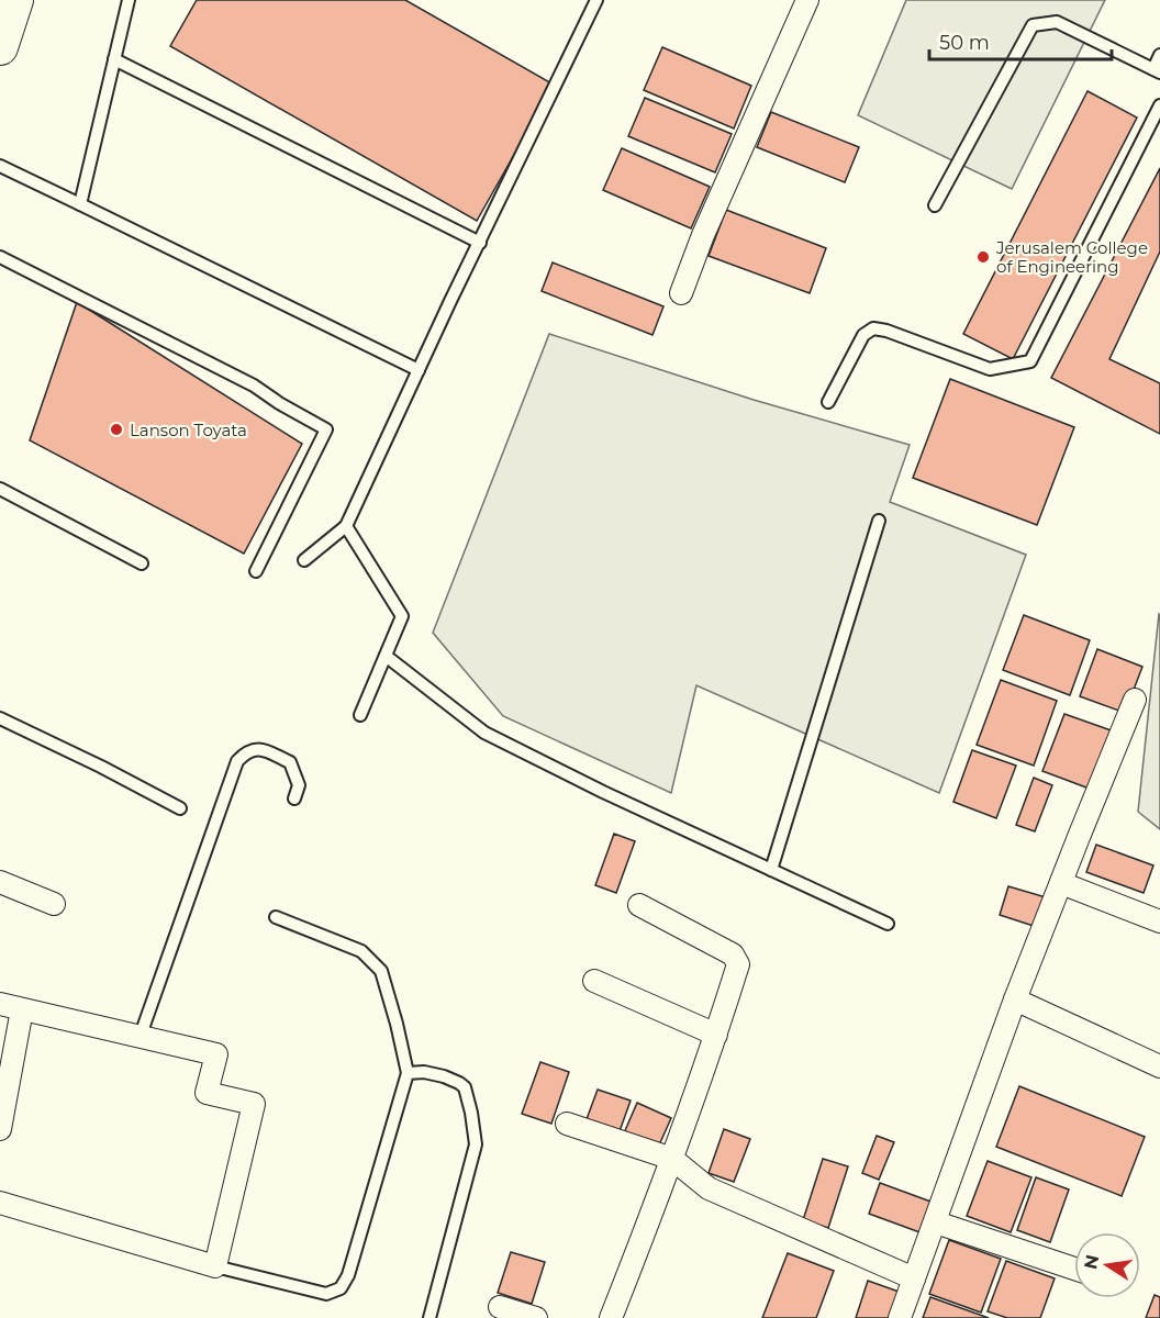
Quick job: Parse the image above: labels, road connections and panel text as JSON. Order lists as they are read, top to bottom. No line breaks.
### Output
{"places":["Jerusalem College of Engineering","Lanson Toyata"],"scale_bar":"50 m","north":"left"}
